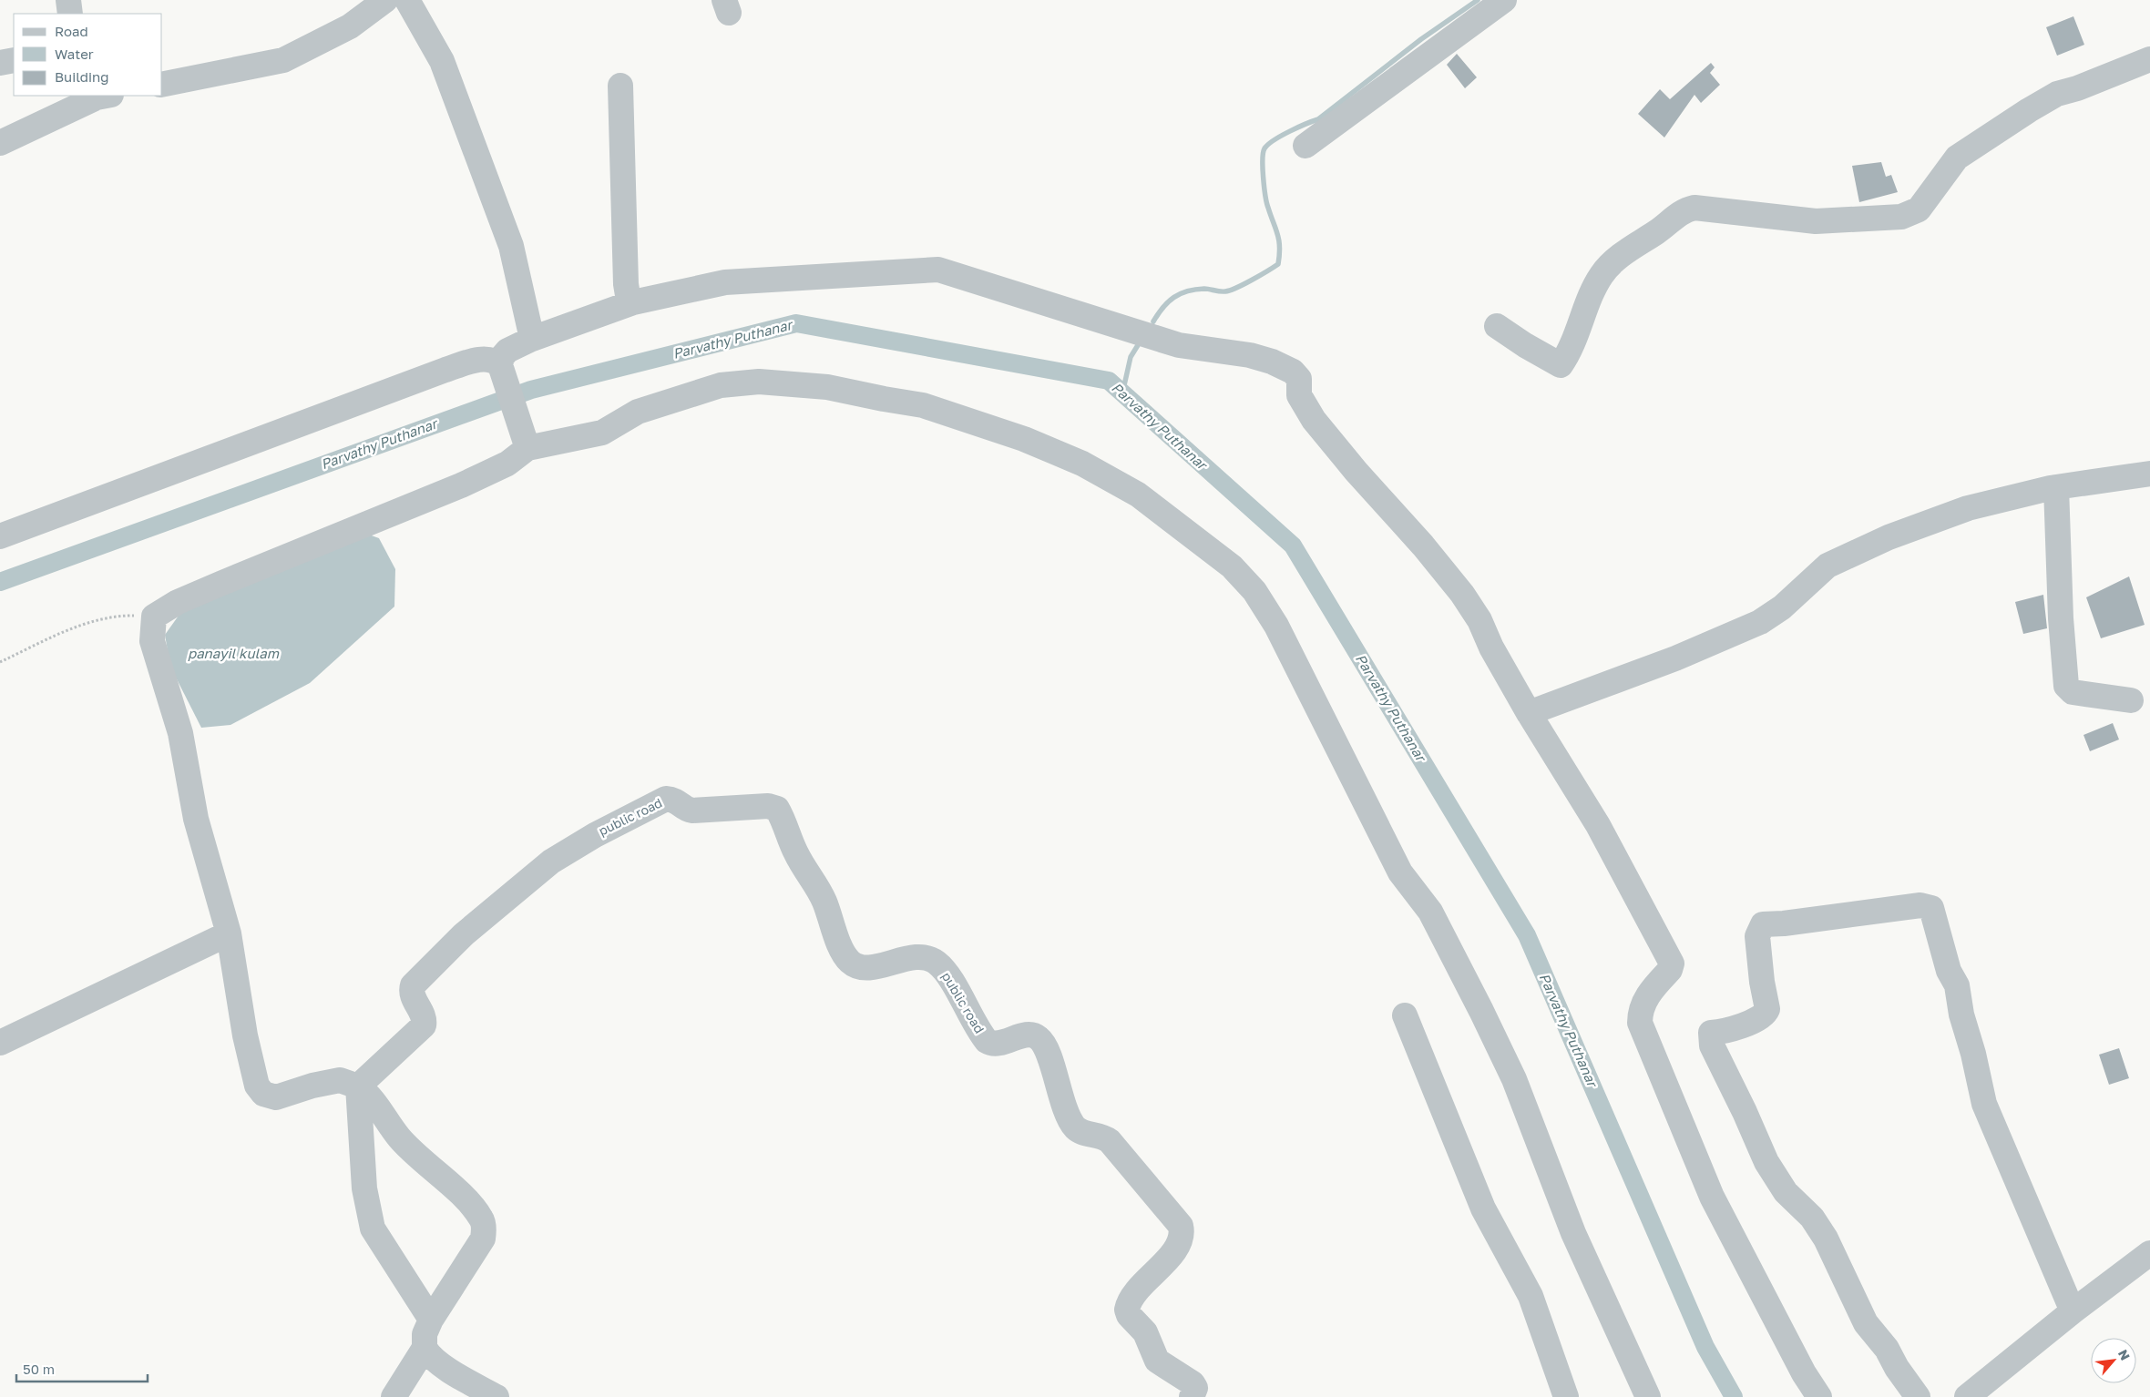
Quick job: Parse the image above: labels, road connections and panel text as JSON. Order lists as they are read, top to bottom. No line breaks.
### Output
{"streets":{"street":["public road"]},"water":["Parvathy Puthanar","panayil kulam"],"legend":["Road","Water","Building"],"scale_bar":"50 m","north":"top right"}
